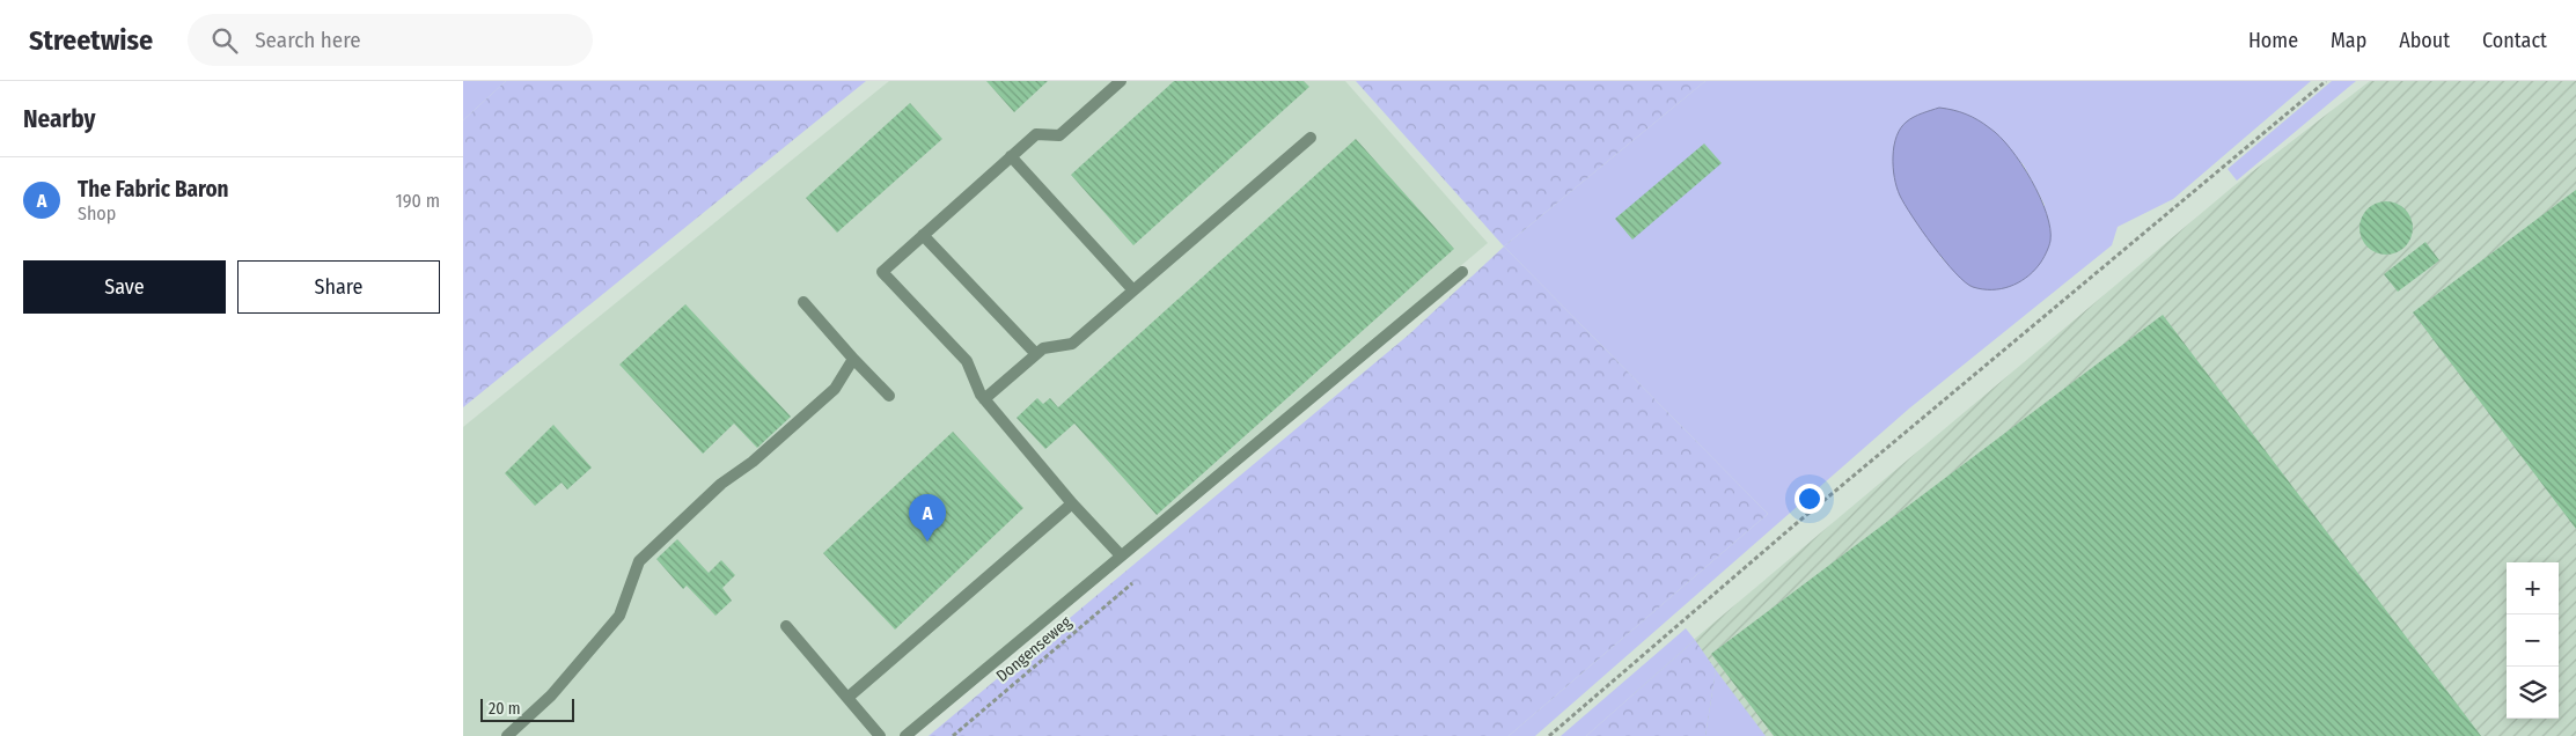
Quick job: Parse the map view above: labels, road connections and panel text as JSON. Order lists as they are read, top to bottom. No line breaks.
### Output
{"streets":{"path":["Dongenseweg"]},"scale_bar":"20 m","page":{"header":"Streetwise","search":"Search here","nav":["Home","Map","About","Contact"],"heading":"Nearby","list":[{"mark":"A","name":"The Fabric Baron","note":"Shop","value":"190 m"}],"buttons":["Save","Share"],"pins":"A","map_buttons":["+","−"],"scale":"20 m"}}
